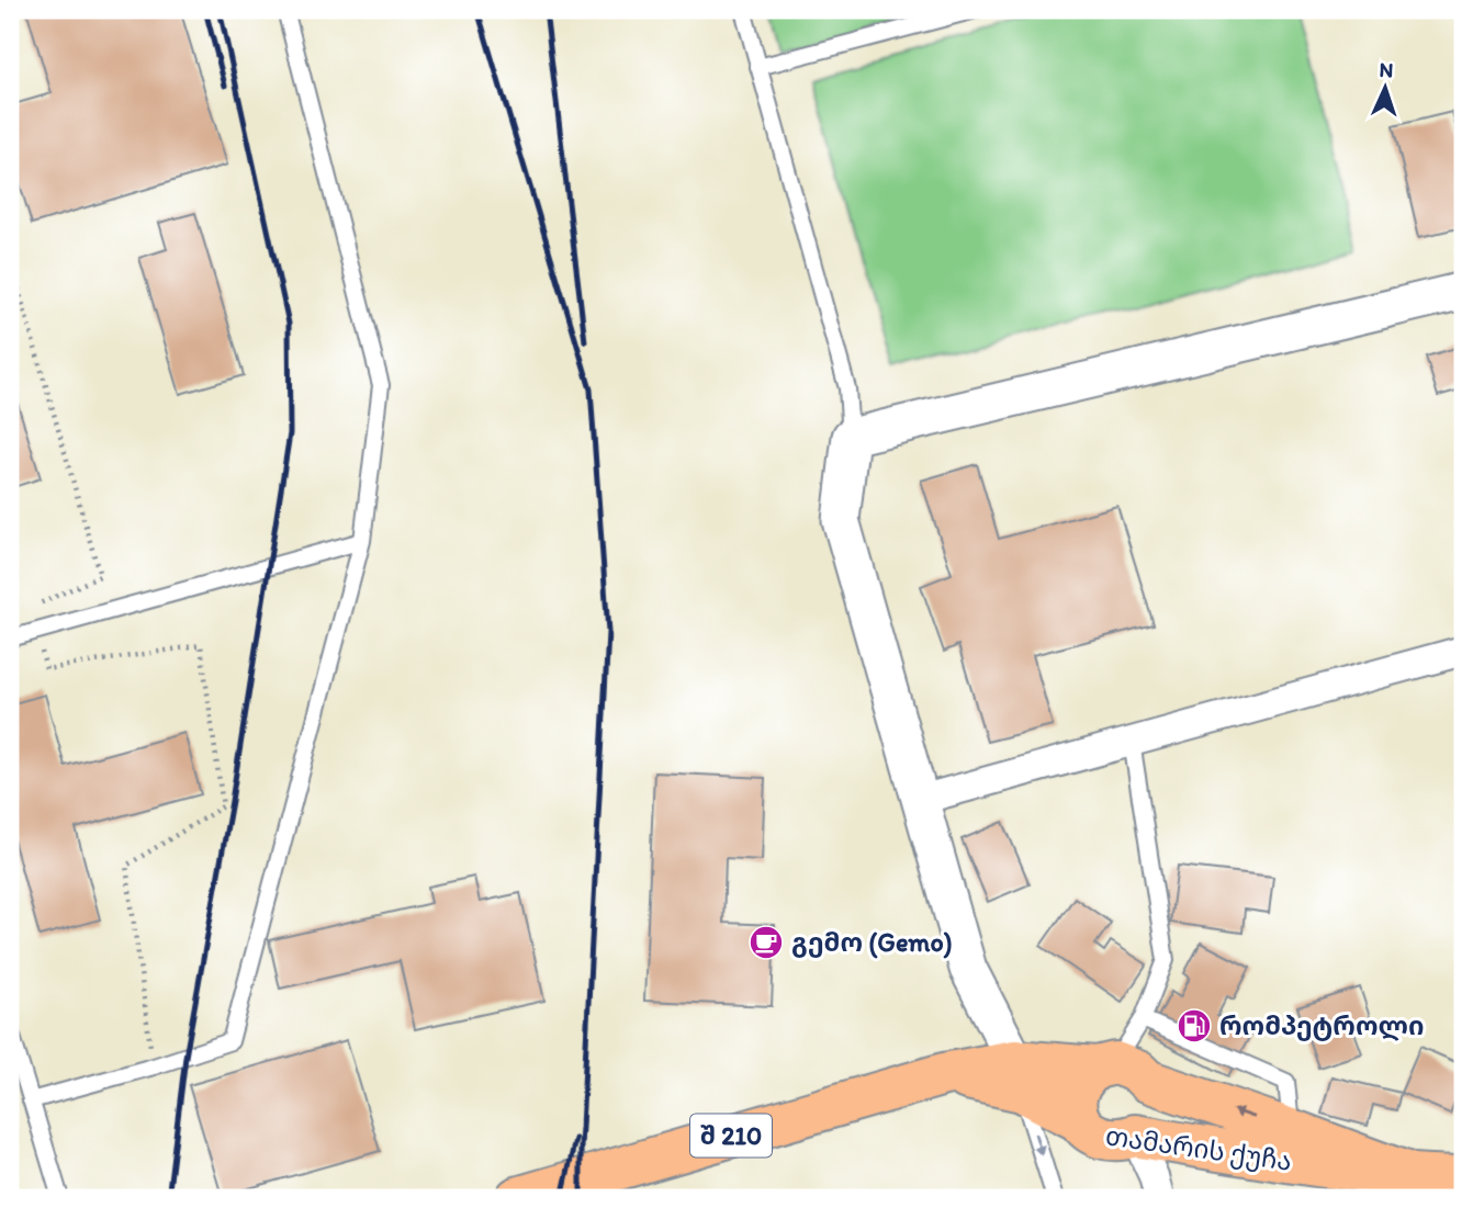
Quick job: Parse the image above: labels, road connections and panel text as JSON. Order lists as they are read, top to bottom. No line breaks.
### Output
{"streets":{"main road":["შ 210","თამარის ქუჩა"]},"crossings":[["შ 210","თამარის ქუჩა"]],"places":{"cafe":["გემო (Gemo)"],"fuel station":["რომპეტროლი"]},"north":"top"}
